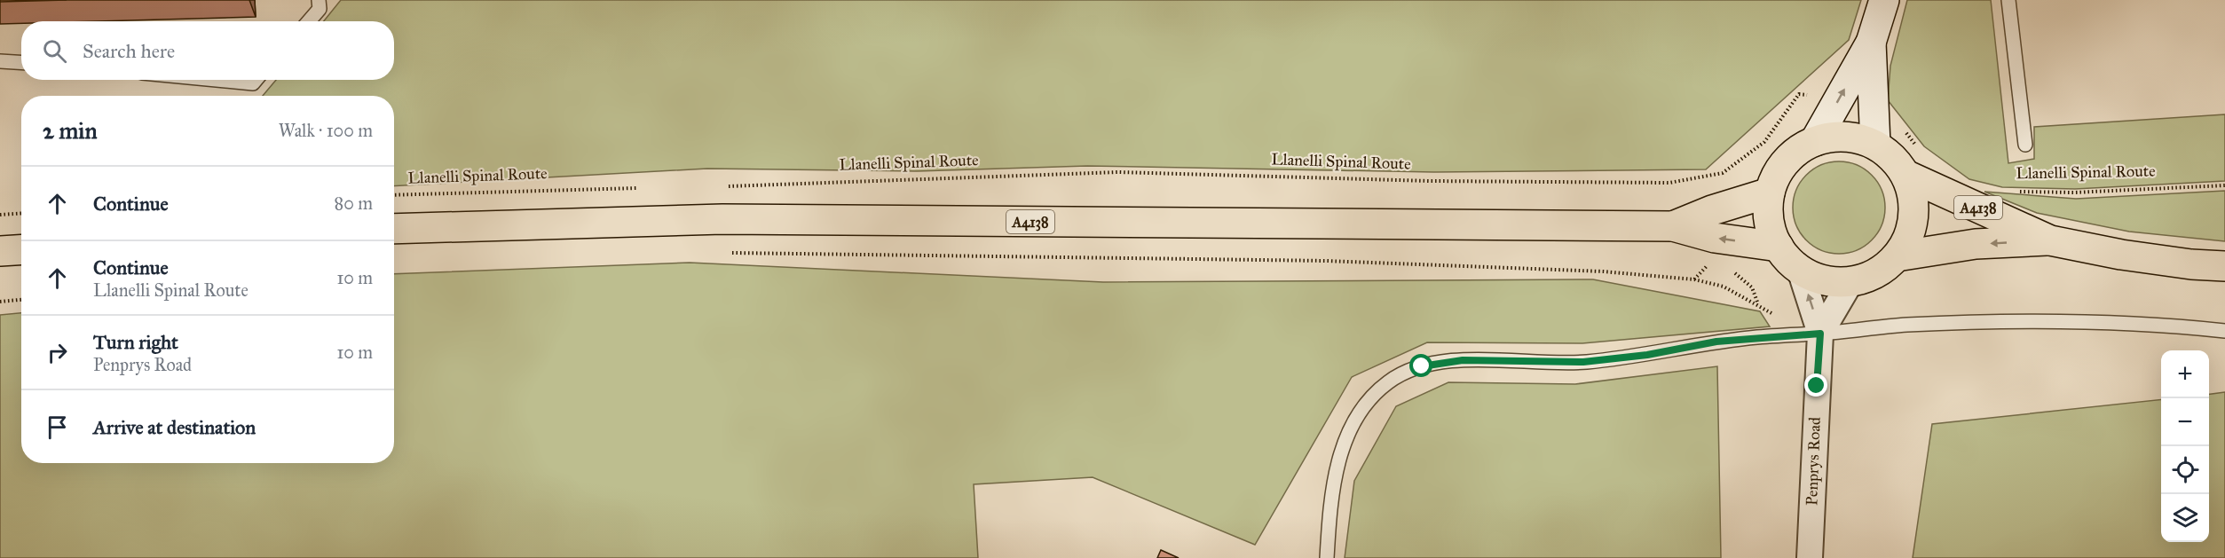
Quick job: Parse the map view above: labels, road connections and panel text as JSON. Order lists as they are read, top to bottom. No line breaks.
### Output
{"streets":{"highway":["A4138"],"street":["Penprys Road"],"path":["Llanelli Spinal Route"]},"crossings":[["A4138","Penprys Road"]],"page":{"search":"Search here","heading":["2 min","Walk · 100 m"],"list":[["Continue","80 m"],["Continue","Llanelli Spinal Route","10 m"],["Turn right","Penprys Road","10 m"],"Arrive at destination"],"map_buttons":["+","−"]}}
